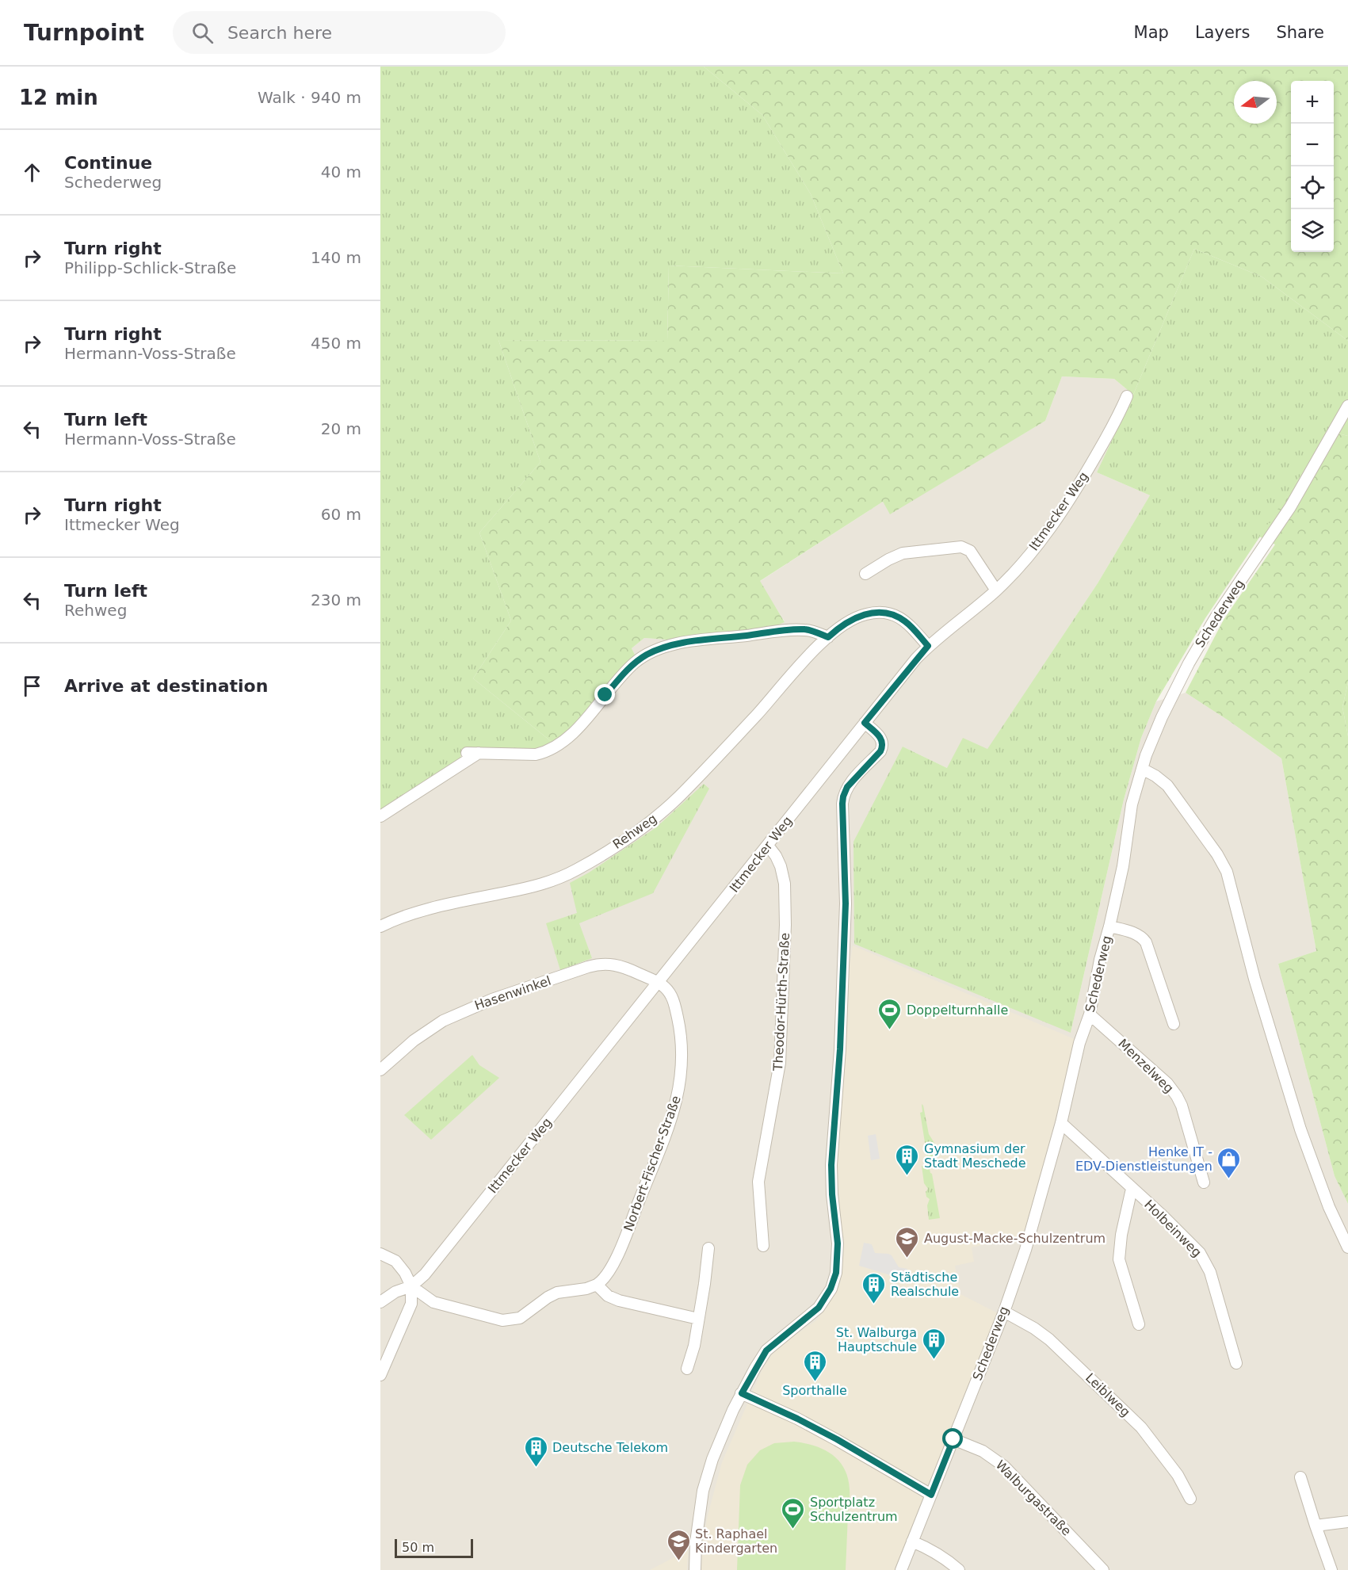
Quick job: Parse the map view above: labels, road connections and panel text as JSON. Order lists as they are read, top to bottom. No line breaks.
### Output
{"streets":{"street":["Ittmecker Weg","Schederweg","Rehweg","Hasenwinkel","Theodor-Hürth-Straße","Menzelweg","Norbert-Fischer-Straße","Holbeinweg","Leiblweg","Walburgastraße"]},"crossings":[["Ittmecker Weg","Rehweg"],["Ittmecker Weg","Hasenwinkel"],["Ittmecker Weg","Theodor-Hürth-Straße"],["Ittmecker Weg","Norbert-Fischer-Straße"],["Schederweg","Menzelweg"],["Schederweg","Holbeinweg"],["Schederweg","Leiblweg"],["Schederweg","Walburgastraße"],["Hasenwinkel","Norbert-Fischer-Straße"]],"places":{"sports":["Doppelturnhalle","Sportplatz Schulzentrum"],"building":["Gymnasium der Stadt Meschede","Städtische Realschule","St. Walburga Hauptschule","Sporthalle","Deutsche Telekom"],"shop":["Henke IT - EDV-Dienstleistungen"],"school or university":["August-Macke-Schulzentrum","St. Raphael Kindergarten"]},"scale_bar":"50 m","north":"left","page":{"header":"Turnpoint","search":"Search here","nav":["Map","Layers","Share"],"heading":["12 min","Walk · 940 m"],"map_buttons":["+","−"],"list":[["Continue","Schederweg","40 m"],["Turn right","Philipp-Schlick-Straße","140 m"],["Turn right","Hermann-Voss-Straße","450 m"],["Turn left","Hermann-Voss-Straße","20 m"],["Turn right","Ittmecker Weg","60 m"],["Turn left","Rehweg","230 m"],"Arrive at destination"],"scale":"50 m"}}
